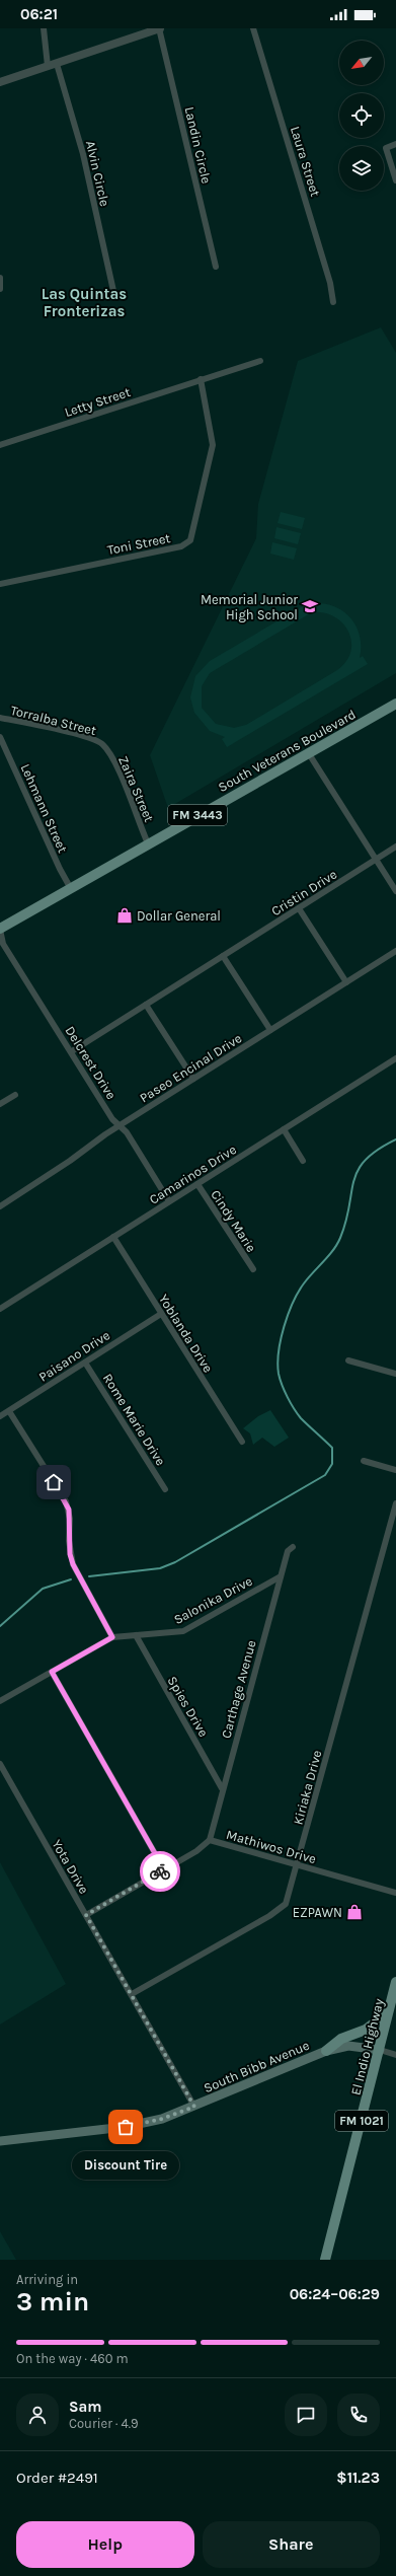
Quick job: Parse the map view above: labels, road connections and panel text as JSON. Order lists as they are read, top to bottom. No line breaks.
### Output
{"streets":{"main road":["South Veterans Boulevard","FM 3443","El Indio Highway","South Bibb Avenue","FM 1021"],"street":["Landin Circle","Laura Street","Alvin Circle","Letty Street","Toni Street","Torralba Street","Zaira Street","Lehmann Street","Cristin Drive","Delcrest Drive","Paseo Encinal Drive","Camarinos Drive","Cindy Marie","Yoblanda Drive","Paisano Drive","Rome Marie Drive","Salonika Drive","Carthage Avenue","Spies Drive","Kiriaka Drive","Mathiwos Drive","Yota Drive"]},"crossings":[["Letty Street","Toni Street"],["Torralba Street","Zaira Street"],["South Veterans Boulevard","Zaira Street"],["South Veterans Boulevard","Lehmann Street"],["South Veterans Boulevard","Delcrest Drive"],["Cristin Drive","Delcrest Drive"],["Delcrest Drive","Paseo Encinal Drive"],["Delcrest Drive","Camarinos Drive"],["Camarinos Drive","Cindy Marie"],["Camarinos Drive","Yoblanda Drive"],["Yoblanda Drive","Paisano Drive"],["Paisano Drive","Rome Marie Drive"],["Salonika Drive","Carthage Avenue"],["Salonika Drive","Spies Drive"],["Carthage Avenue","Spies Drive"],["Carthage Avenue","Mathiwos Drive"],["Kiriaka Drive","Mathiwos Drive"],["Kiriaka Drive","Yota Drive"],["Mathiwos Drive","Yota Drive"],["Yota Drive","South Bibb Avenue"],["El Indio Highway","South Bibb Avenue"]],"districts":["Las Quintas Fronterizas"],"places":{"school or university":["Memorial Junior High School"],"shop":["Dollar General","EZPAWN"],"other":["Discount Tire"]},"north":"bottom left","page":{"status":"06:21","bubble":"Discount Tire","heading":["3 min","Arriving in","06:24–06:29"],"panel":["Sam","Courier · 4.9","Order #2491","$11.23"],"bar":"On the way · 460 m","buttons":["Help","Share"]}}
